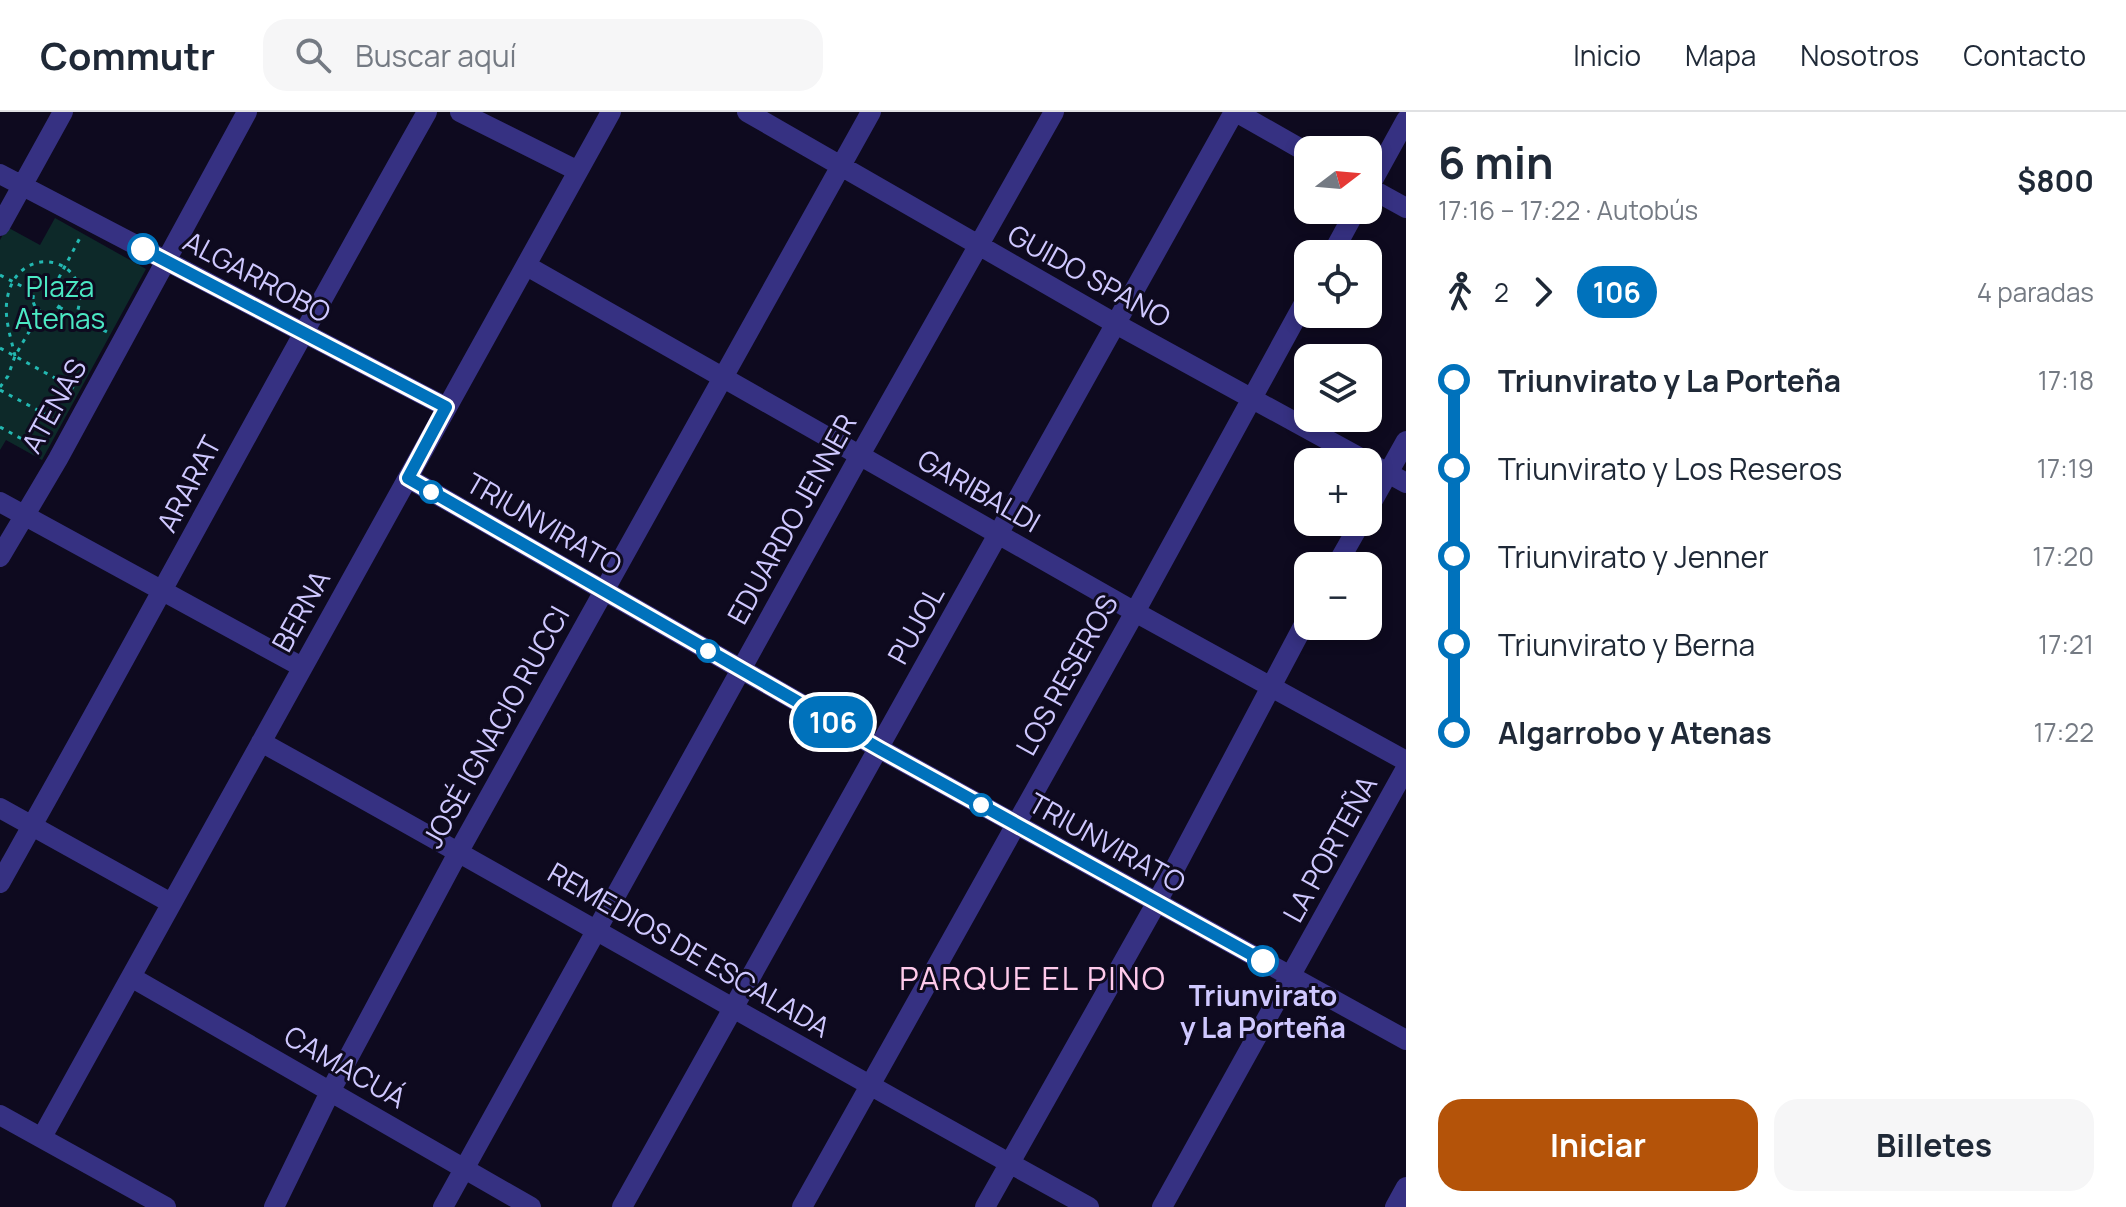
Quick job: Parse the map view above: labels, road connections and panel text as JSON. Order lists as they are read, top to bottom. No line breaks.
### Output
{"streets":{"street":["GUIDO SPANO","ALGARROBO","ATENAS","ARARAT","GARIBALDI","EDUARDO JENNER","TRIUNVIRATO","BERNA","PUJOL","LOS RESEROS","JOSÉ IGNACIO RUCCI","LA PORTEÑA","REMEDIOS DE ESCALADA","CAMACUÁ"]},"crossings":[["GUIDO SPANO","EDUARDO JENNER"],["GUIDO SPANO","PUJOL"],["GUIDO SPANO","LOS RESEROS"],["GUIDO SPANO","JOSÉ IGNACIO RUCCI"],["ALGARROBO","ATENAS"],["ALGARROBO","ARARAT"],["ALGARROBO","BERNA"],["GARIBALDI","EDUARDO JENNER"],["GARIBALDI","BERNA"],["GARIBALDI","PUJOL"],["GARIBALDI","LOS RESEROS"],["GARIBALDI","JOSÉ IGNACIO RUCCI"],["EDUARDO JENNER","TRIUNVIRATO"],["EDUARDO JENNER","REMEDIOS DE ESCALADA"],["EDUARDO JENNER","CAMACUÁ"],["TRIUNVIRATO","BERNA"],["TRIUNVIRATO","PUJOL"],["TRIUNVIRATO","LOS RESEROS"],["TRIUNVIRATO","JOSÉ IGNACIO RUCCI"],["TRIUNVIRATO","LA PORTEÑA"],["BERNA","REMEDIOS DE ESCALADA"],["BERNA","CAMACUÁ"],["PUJOL","REMEDIOS DE ESCALADA"],["LOS RESEROS","REMEDIOS DE ESCALADA"],["JOSÉ IGNACIO RUCCI","REMEDIOS DE ESCALADA"],["JOSÉ IGNACIO RUCCI","CAMACUÁ"]],"districts":["PARQUE EL PINO"],"parks":["Plaza Atenas"],"places":["Triunvirato y La Porteña"],"lines":["bus line 106"],"north":"right","page":{"header":"Commutr","search":"Buscar aquí","nav":["Inicio","Mapa","Nosotros","Contacto"],"on_map":"106","heading":["6 min","17:16 – 17:22 · Autobús","$800"],"map_buttons":["+","−"],"legs":["2","106","4 paradas"],"list":[{"name":"Triunvirato y La Porteña","value":"17:18"},{"name":"Triunvirato y Los Reseros","value":"17:19"},{"name":"Triunvirato y Jenner","value":"17:20"},{"name":"Triunvirato y Berna","value":"17:21"},{"name":"Algarrobo y Atenas","value":"17:22"}],"buttons":["Iniciar","Billetes"]}}
